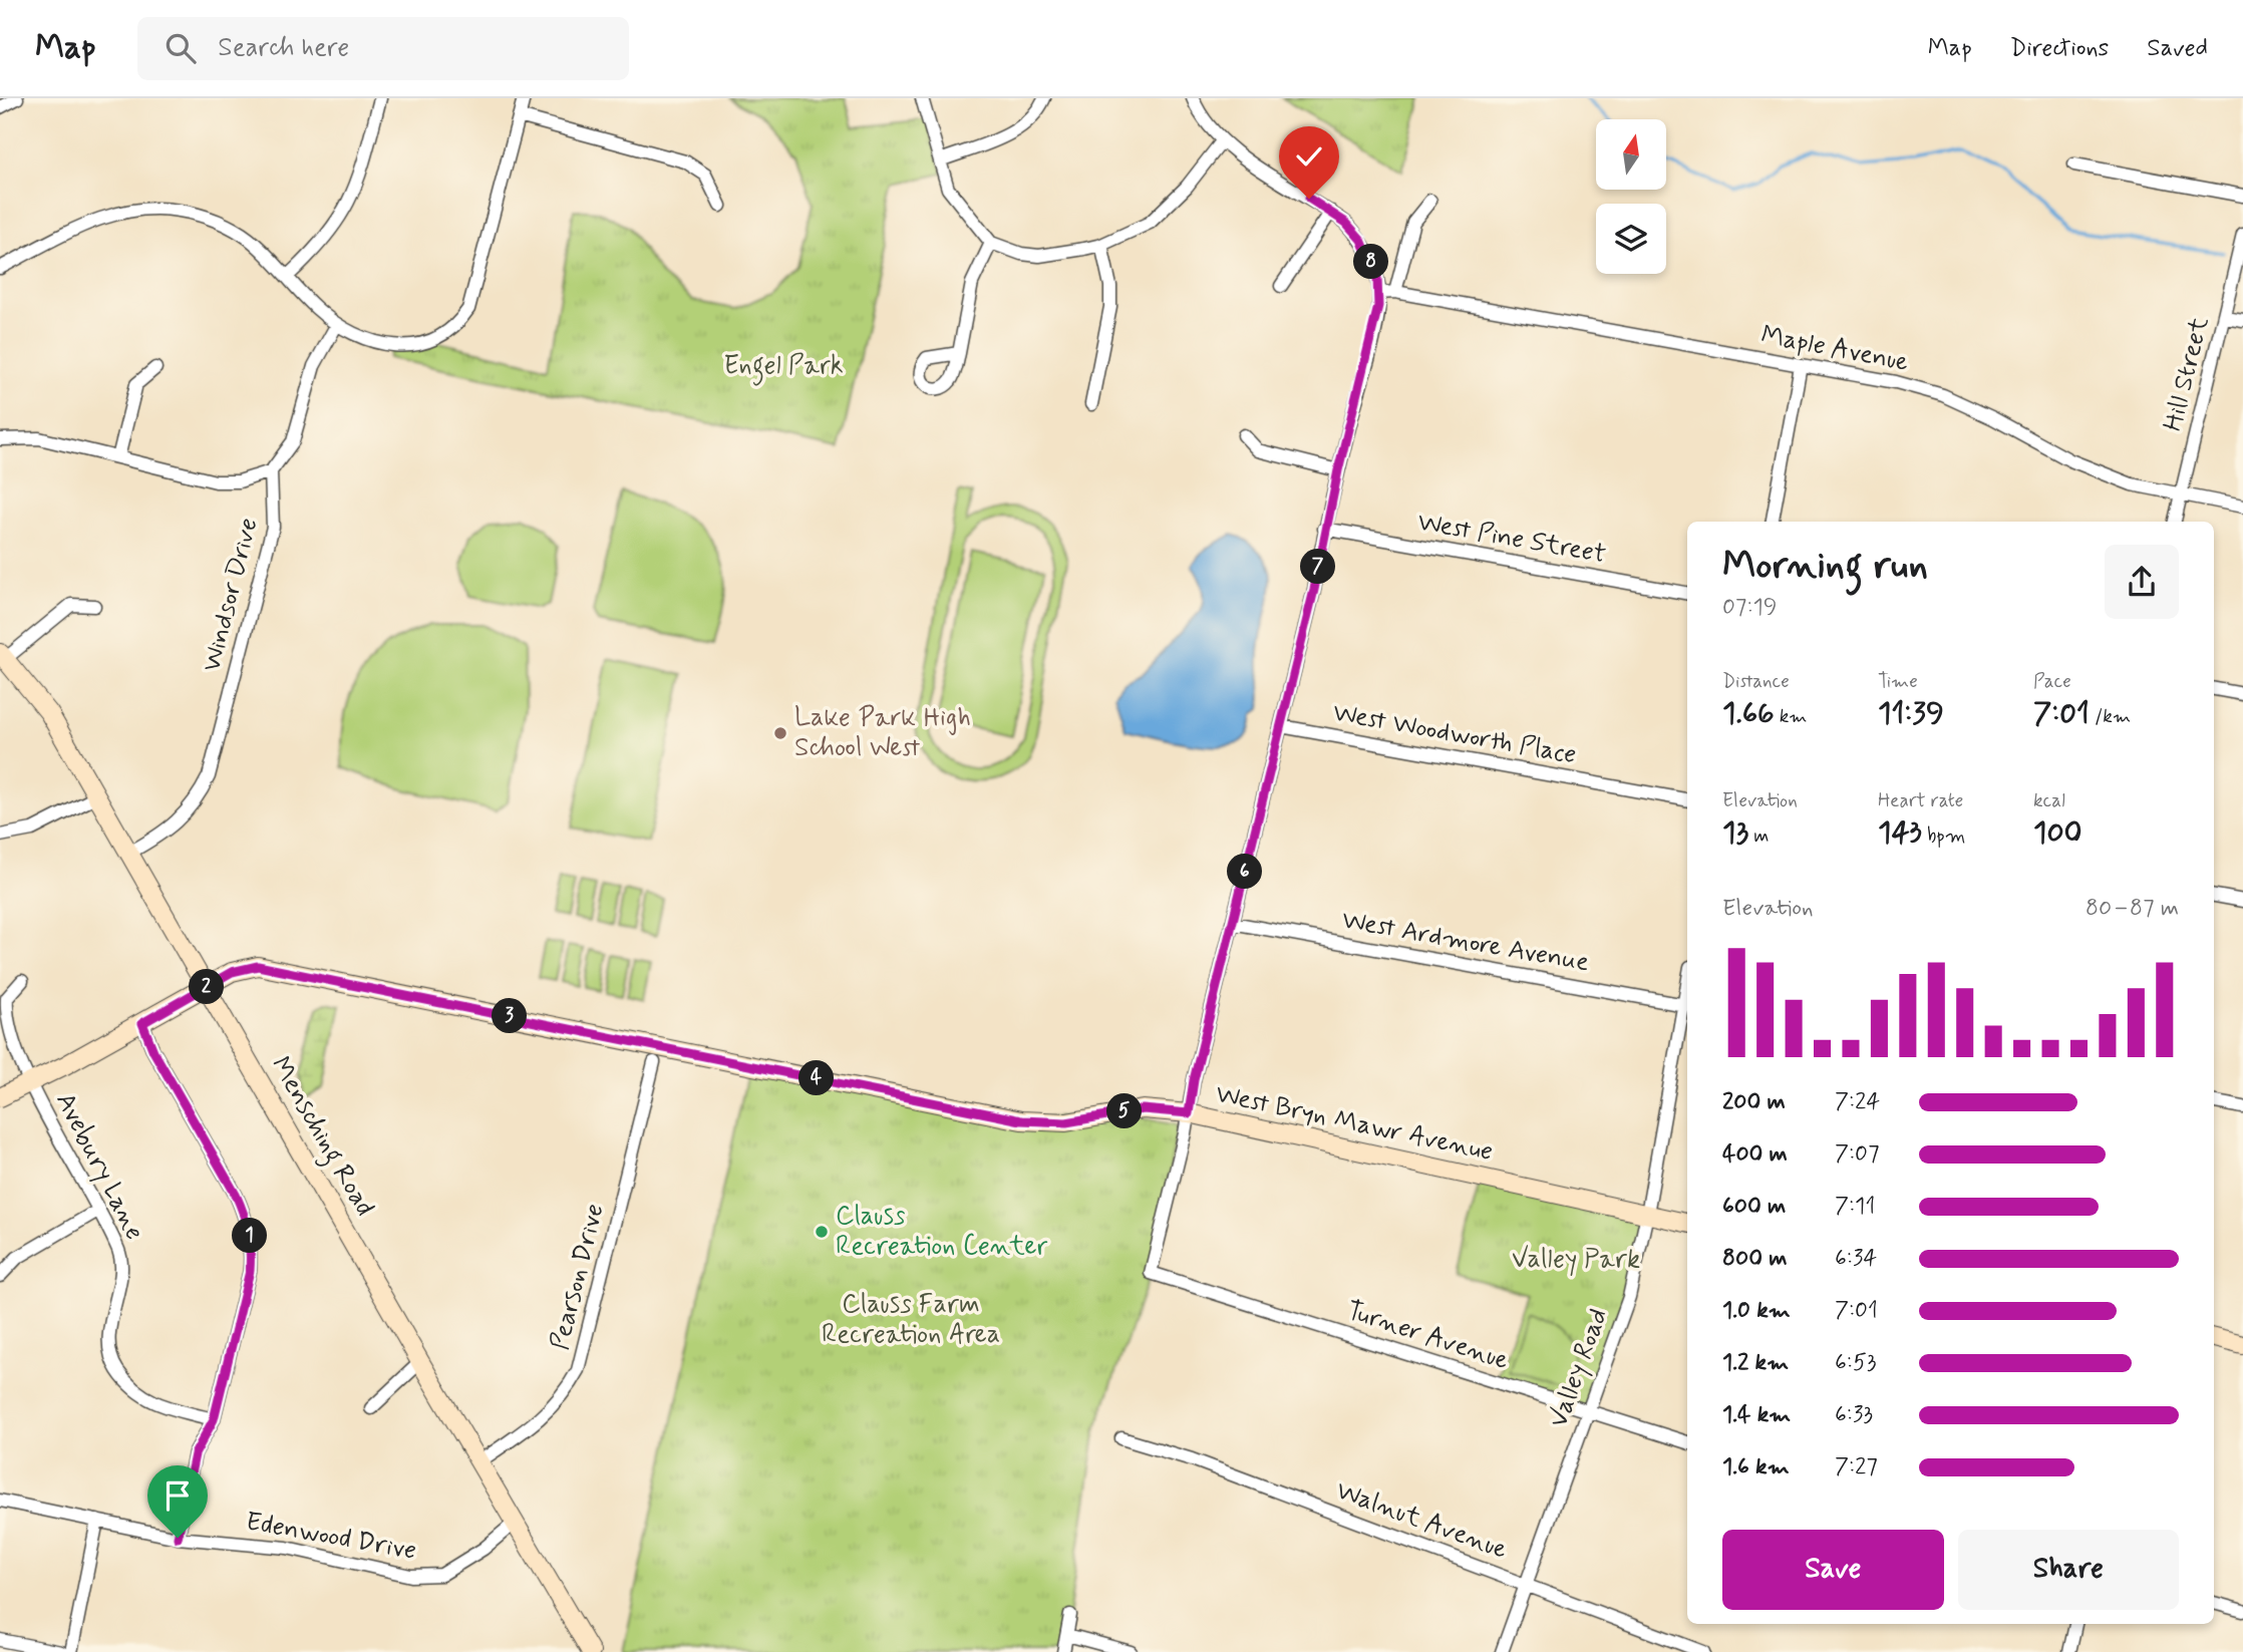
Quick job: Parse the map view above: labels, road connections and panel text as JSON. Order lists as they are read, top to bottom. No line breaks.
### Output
{"streets":{"street":["Maple Avenue","Hill Street","West Pine Street","Windsor Drive","West Woodworth Place","West Ardmore Avenue","West Bryn Mawr Avenue","Mensching Road","Avebury Lane","Pearson Drive","Turner Avenue","Valley Road","Walnut Avenue","Edenwood Drive"]},"crossings":[["Maple Avenue","Hill Street"],["Windsor Drive","Mensching Road"],["West Ardmore Avenue","Valley Road"],["West Bryn Mawr Avenue","Mensching Road"],["West Bryn Mawr Avenue","Avebury Lane"],["West Bryn Mawr Avenue","Turner Avenue"],["West Bryn Mawr Avenue","Valley Road"],["Mensching Road","Pearson Drive"],["Mensching Road","Edenwood Drive"],["Turner Avenue","Valley Road"],["Valley Road","Walnut Avenue"]],"parks":["Engel Park","Valley Park","Clauss Farm Recreation Area"],"places":["Lake Park High School West","Clauss Recreation Center"],"north":"top","page":{"header":"Map","search":"Search here","nav":["Map","Directions","Saved"],"pins":["8","7","6","2","3","4","5","1"],"heading":["Morning run","07:19"],"stats":[["Distance","1.66 km"],["Time","11:39"],["Pace","7:01 /km"],["Elevation","13 m"],["Heart rate","143 bpm"],["kcal","100"]],"chart":["Elevation","80–87 m"],"list":[{"name":"200 m","note":"7:24"},{"name":"400 m","note":"7:07"},{"name":"600 m","note":"7:11"},{"name":"800 m","note":"6:34"},{"name":"1.0 km","note":"7:01"},{"name":"1.2 km","note":"6:53"},{"name":"1.4 km","note":"6:33"},{"name":"1.6 km","note":"7:27"}],"buttons":["Save","Share"]}}
